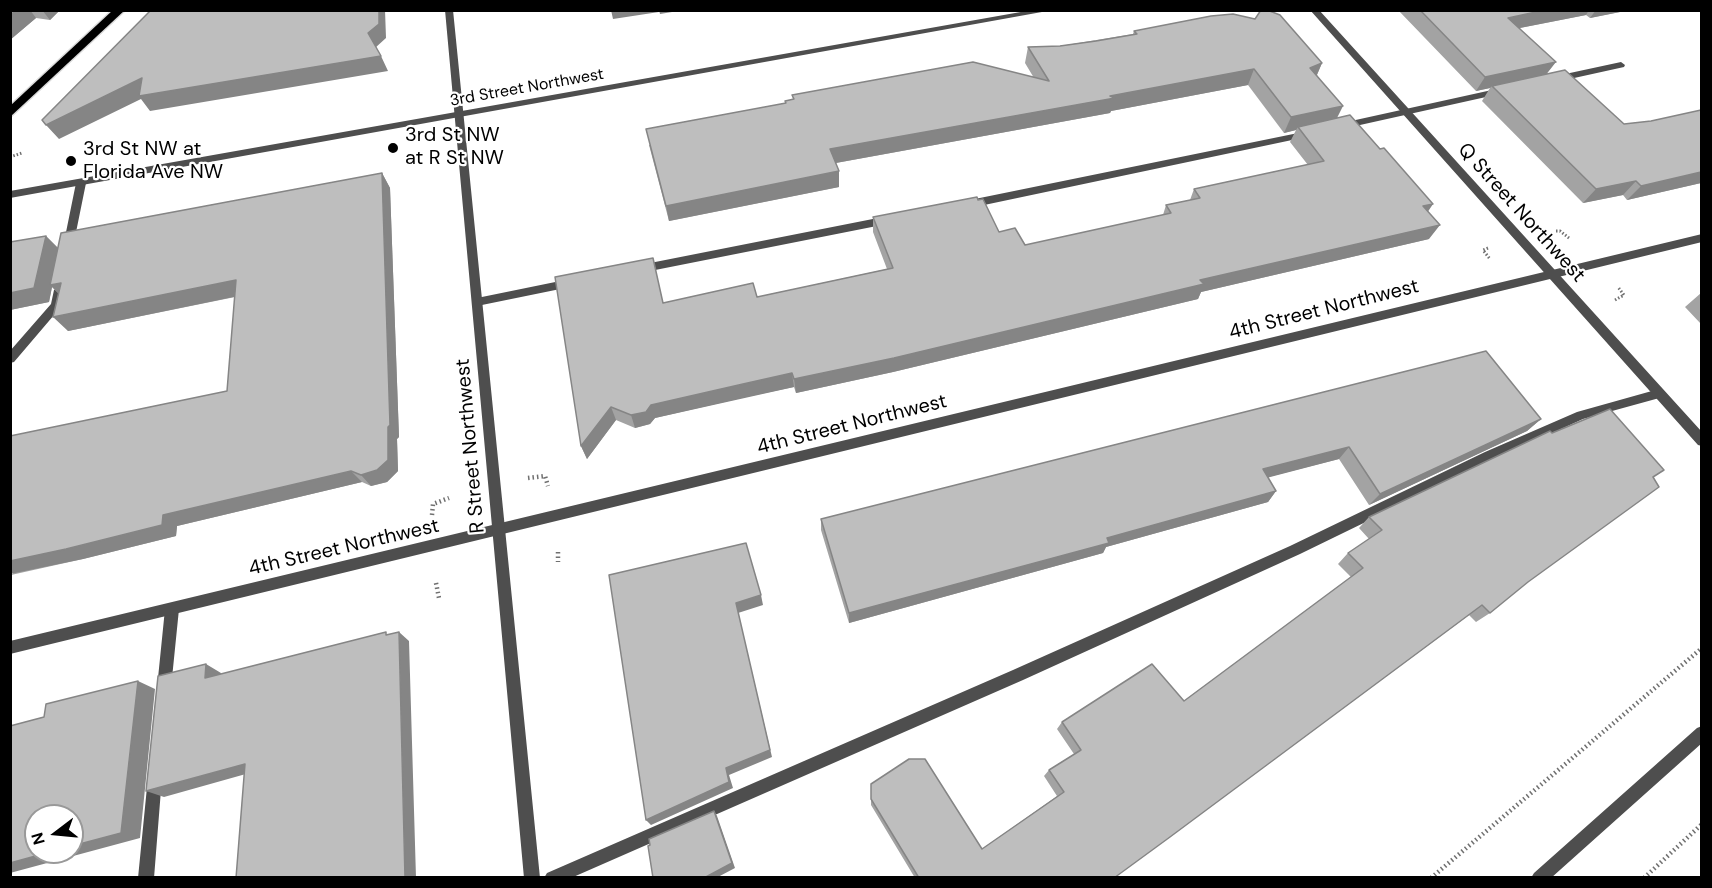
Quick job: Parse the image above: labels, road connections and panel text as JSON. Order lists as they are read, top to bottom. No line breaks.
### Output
{"streets":{"street":["3rd Street Northwest","Q Street Northwest","4th Street Northwest","R Street Northwest"]},"crossings":[["3rd Street Northwest","R Street Northwest"],["Q Street Northwest","4th Street Northwest"],["4th Street Northwest","R Street Northwest"]],"places":["3rd St NW at R St NW","3rd St NW at Florida Ave NW"],"north":"left"}
